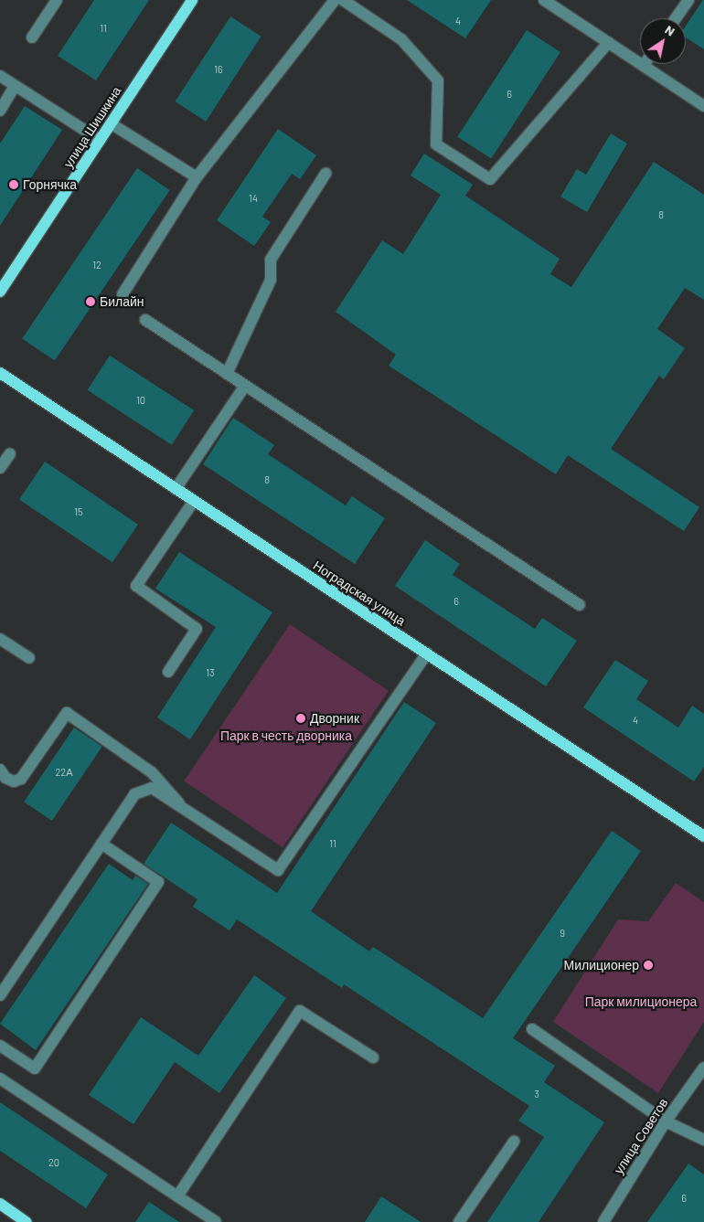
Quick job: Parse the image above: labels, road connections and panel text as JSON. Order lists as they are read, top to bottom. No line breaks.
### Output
{"streets":{"main road":["улица Шишкина","Ноградская улица"],"street":["улица Советов"]},"parks":["Парк в честь дворника","Парк милиционера"],"places":["Горнячка","Билайн","Дворник","Милиционер"],"house_numbers":["4","11","16","6","14","8","12","10","8","15","6","13","4","22А","11","9","3","20","6"],"north":"top right"}
